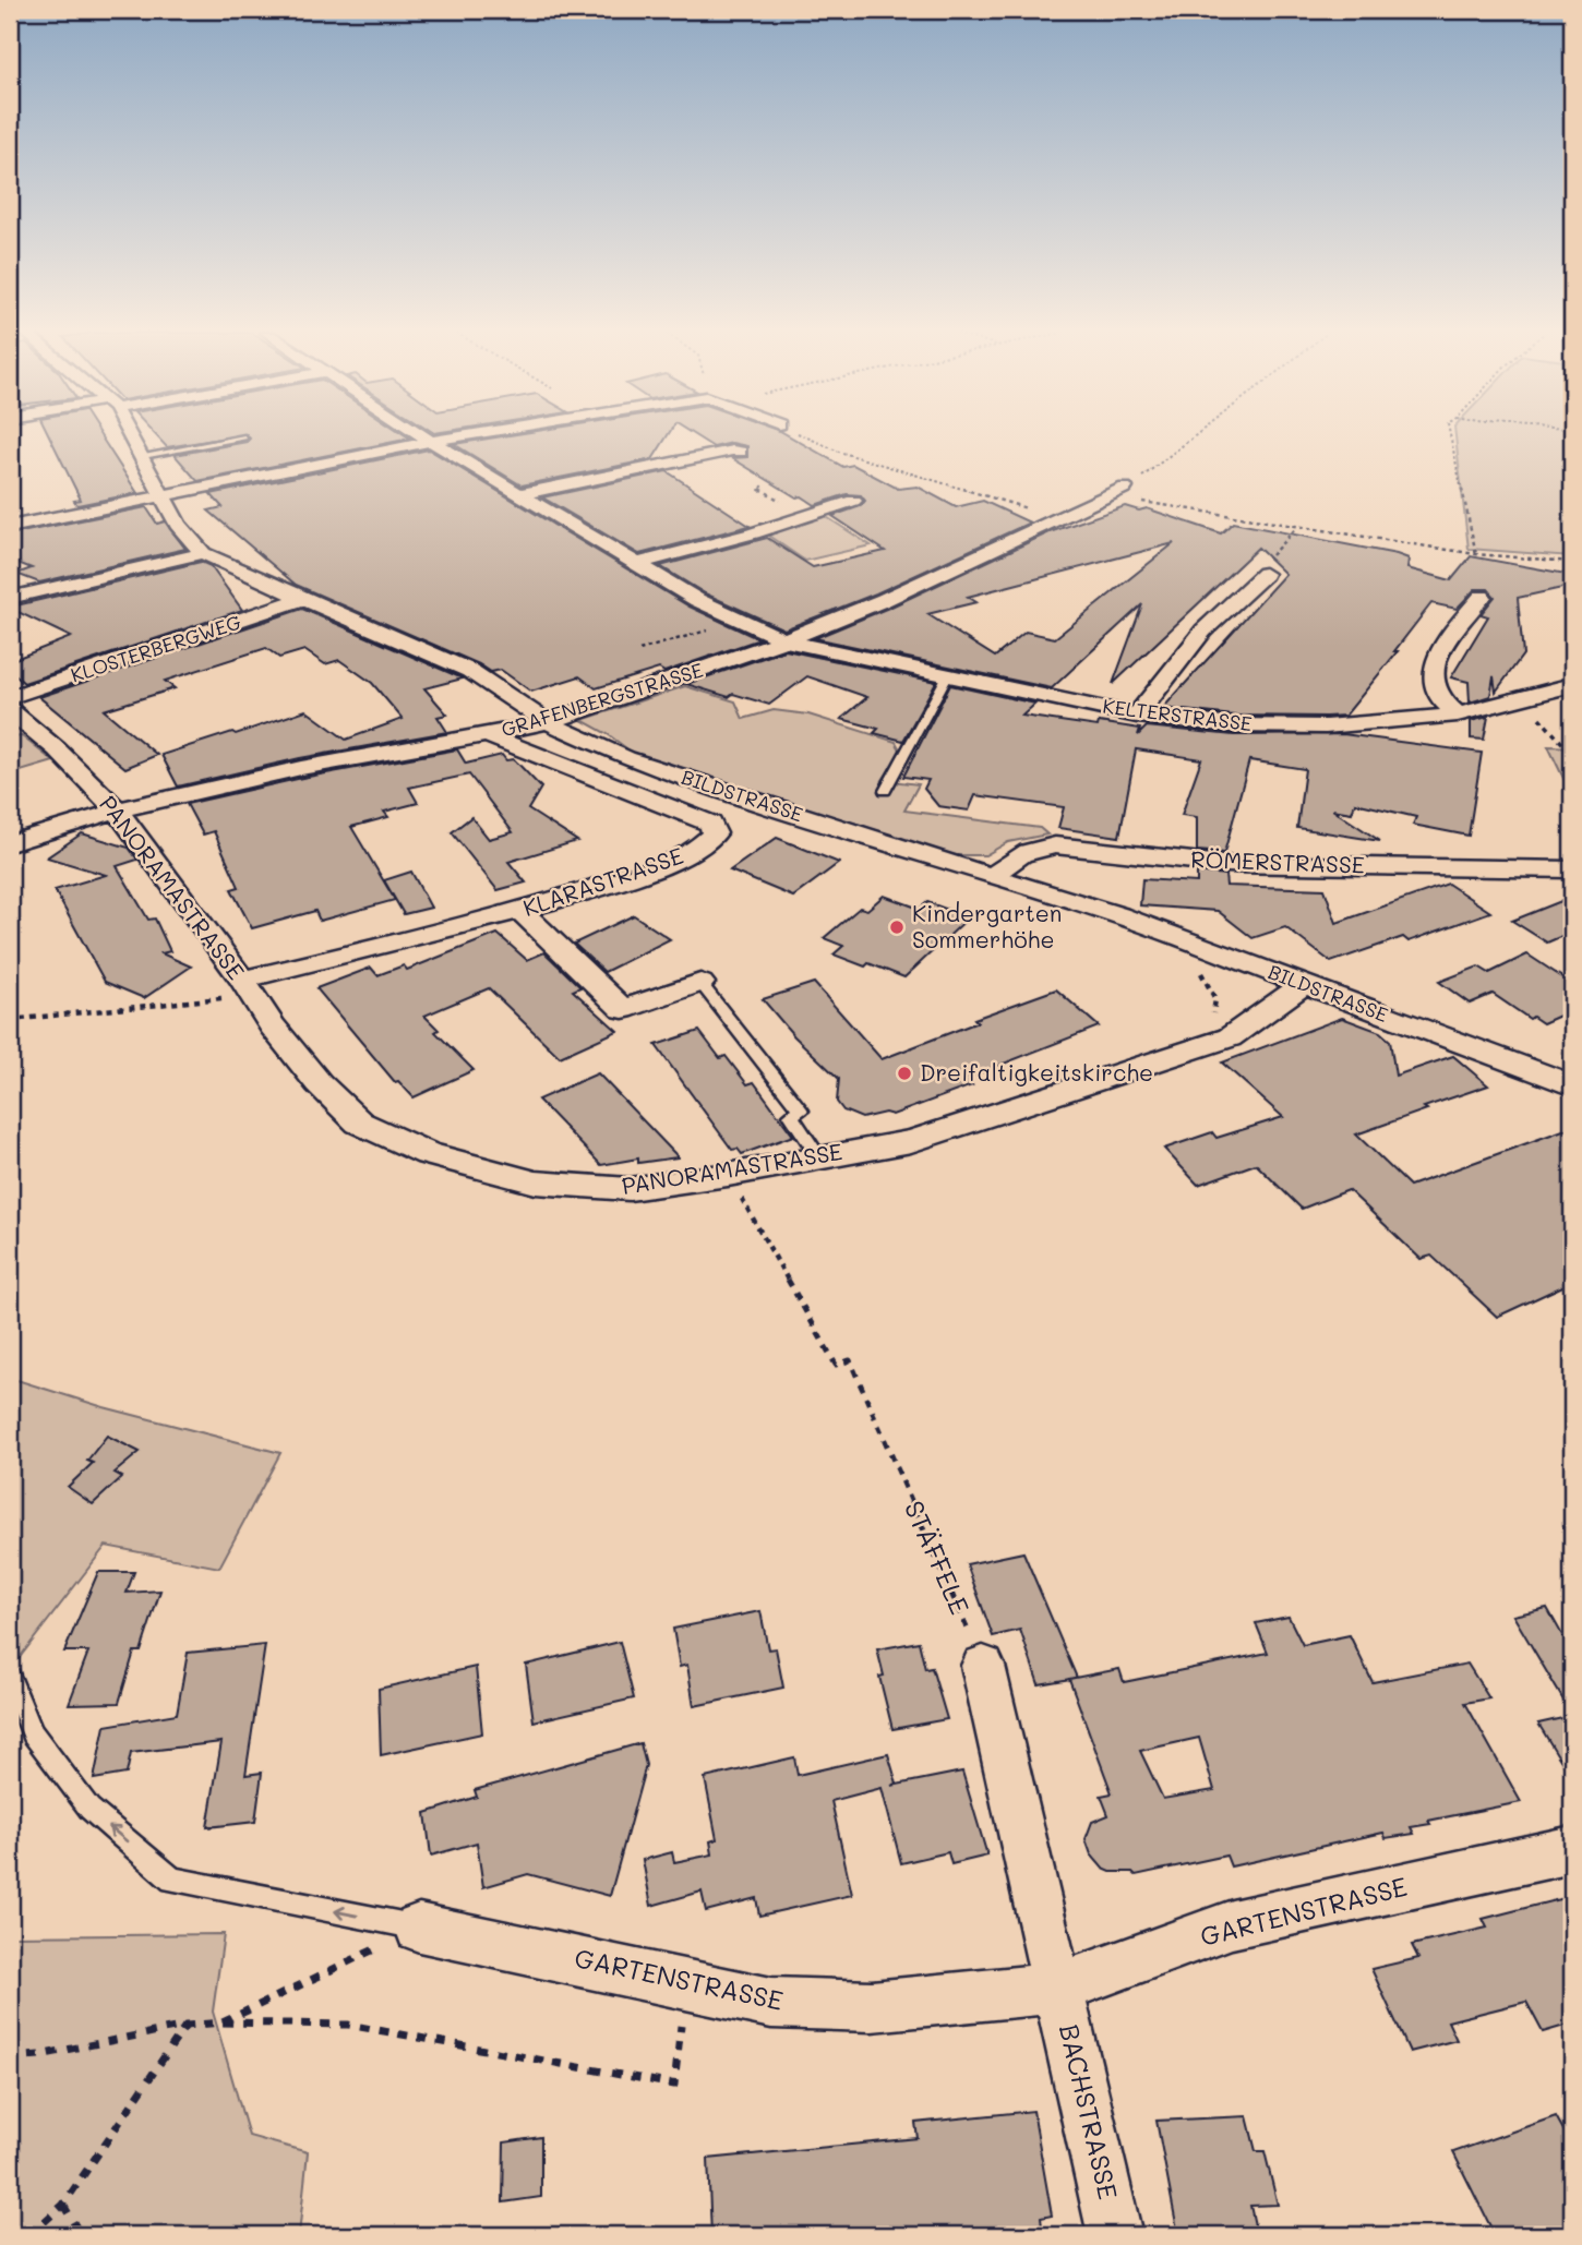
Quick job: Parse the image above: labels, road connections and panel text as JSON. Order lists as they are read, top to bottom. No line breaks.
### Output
{"streets":{"street":["KLOSTERBERGWEG","GRAFENBERGSTRASSE","KELTERSTRASSE","BILDSTRASSE","RÖMERSTRASSE","KLARASTRASSE","PANORAMASTRASSE","GARTENSTRASSE","BACHSTRASSE"],"path":["STÄFFELE"]},"crossings":[["KLOSTERBERGWEG","BILDSTRASSE"],["GRAFENBERGSTRASSE","KELTERSTRASSE"],["GRAFENBERGSTRASSE","BILDSTRASSE"],["GRAFENBERGSTRASSE","KLARASTRASSE"],["GRAFENBERGSTRASSE","PANORAMASTRASSE"],["BILDSTRASSE","RÖMERSTRASSE"],["BILDSTRASSE","PANORAMASTRASSE"],["KLARASTRASSE","PANORAMASTRASSE"],["PANORAMASTRASSE","STÄFFELE"],["GARTENSTRASSE","BACHSTRASSE"]],"places":["Kindergarten Sommerhöhe","Dreifaltigkeitskirche"]}
